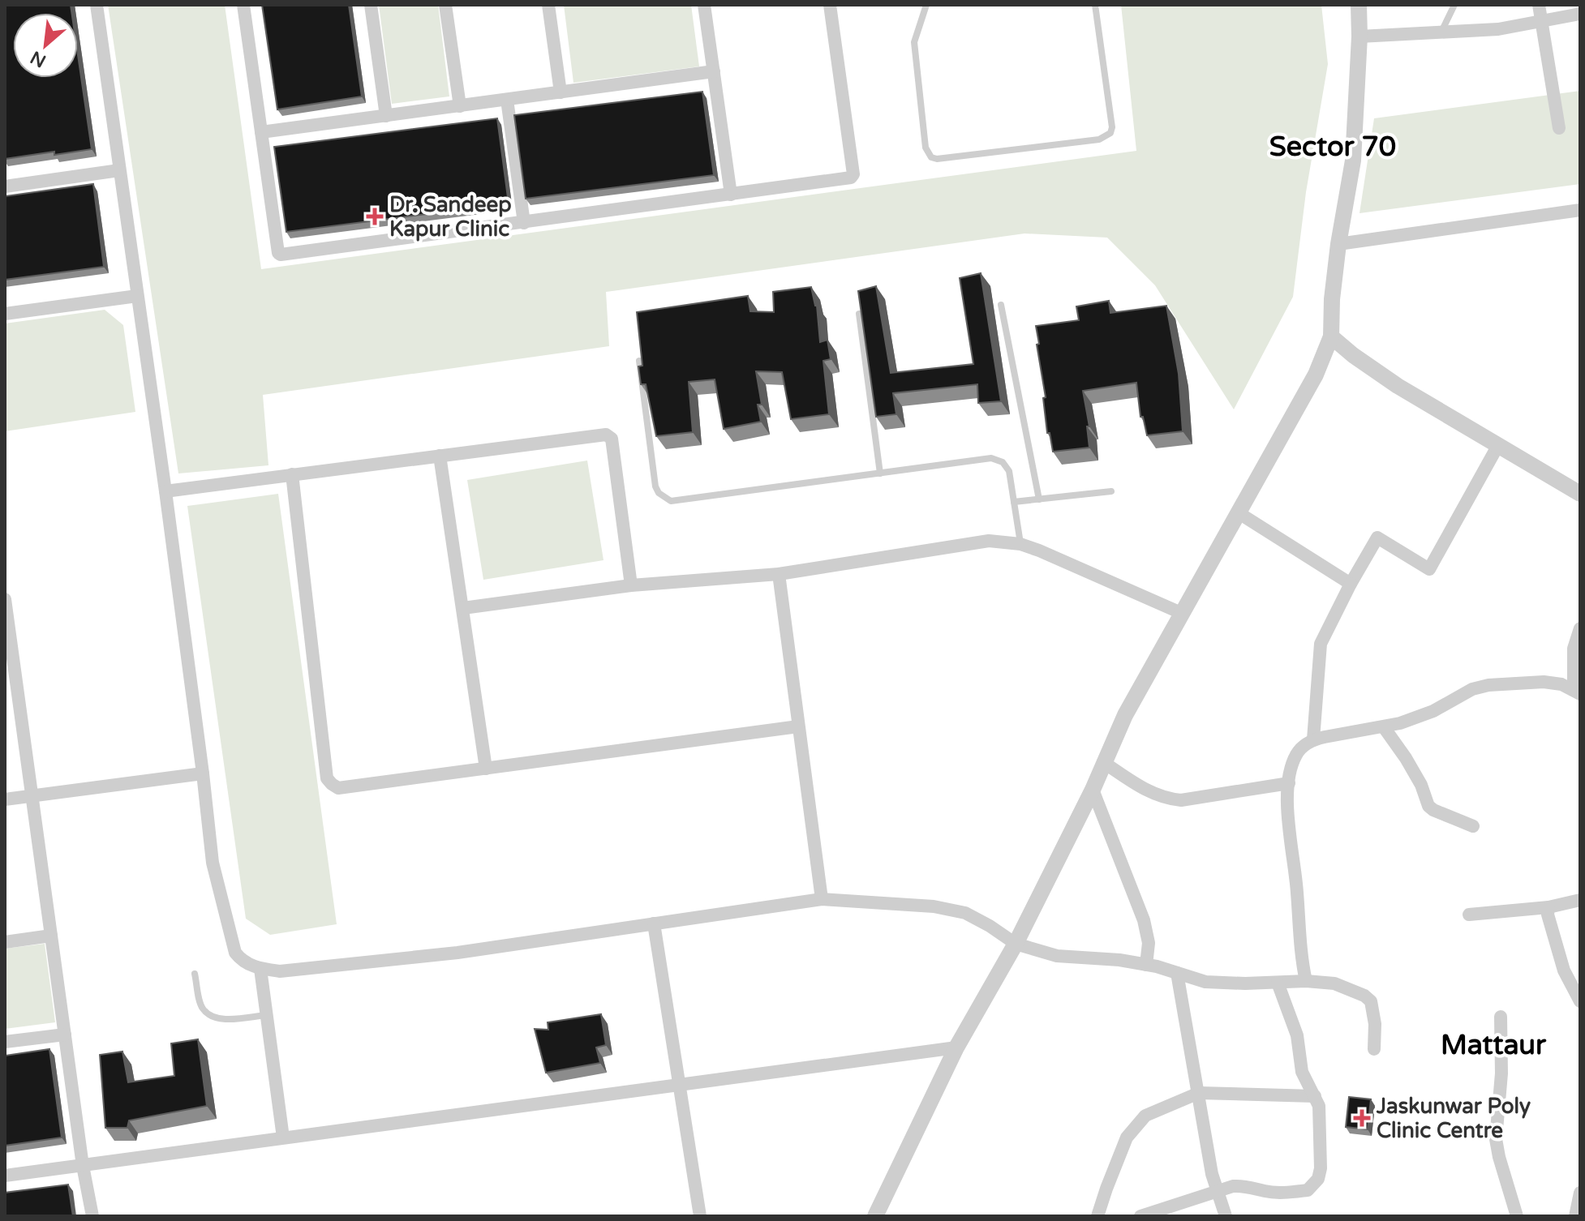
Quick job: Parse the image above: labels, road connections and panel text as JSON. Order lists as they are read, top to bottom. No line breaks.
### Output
{"districts":["Sector 70","Mattaur"],"places":{"health":["Dr. Sandeep Kapur Clinic","Jaskunwar Poly Clinic Centre"]},"north":"bottom left"}
